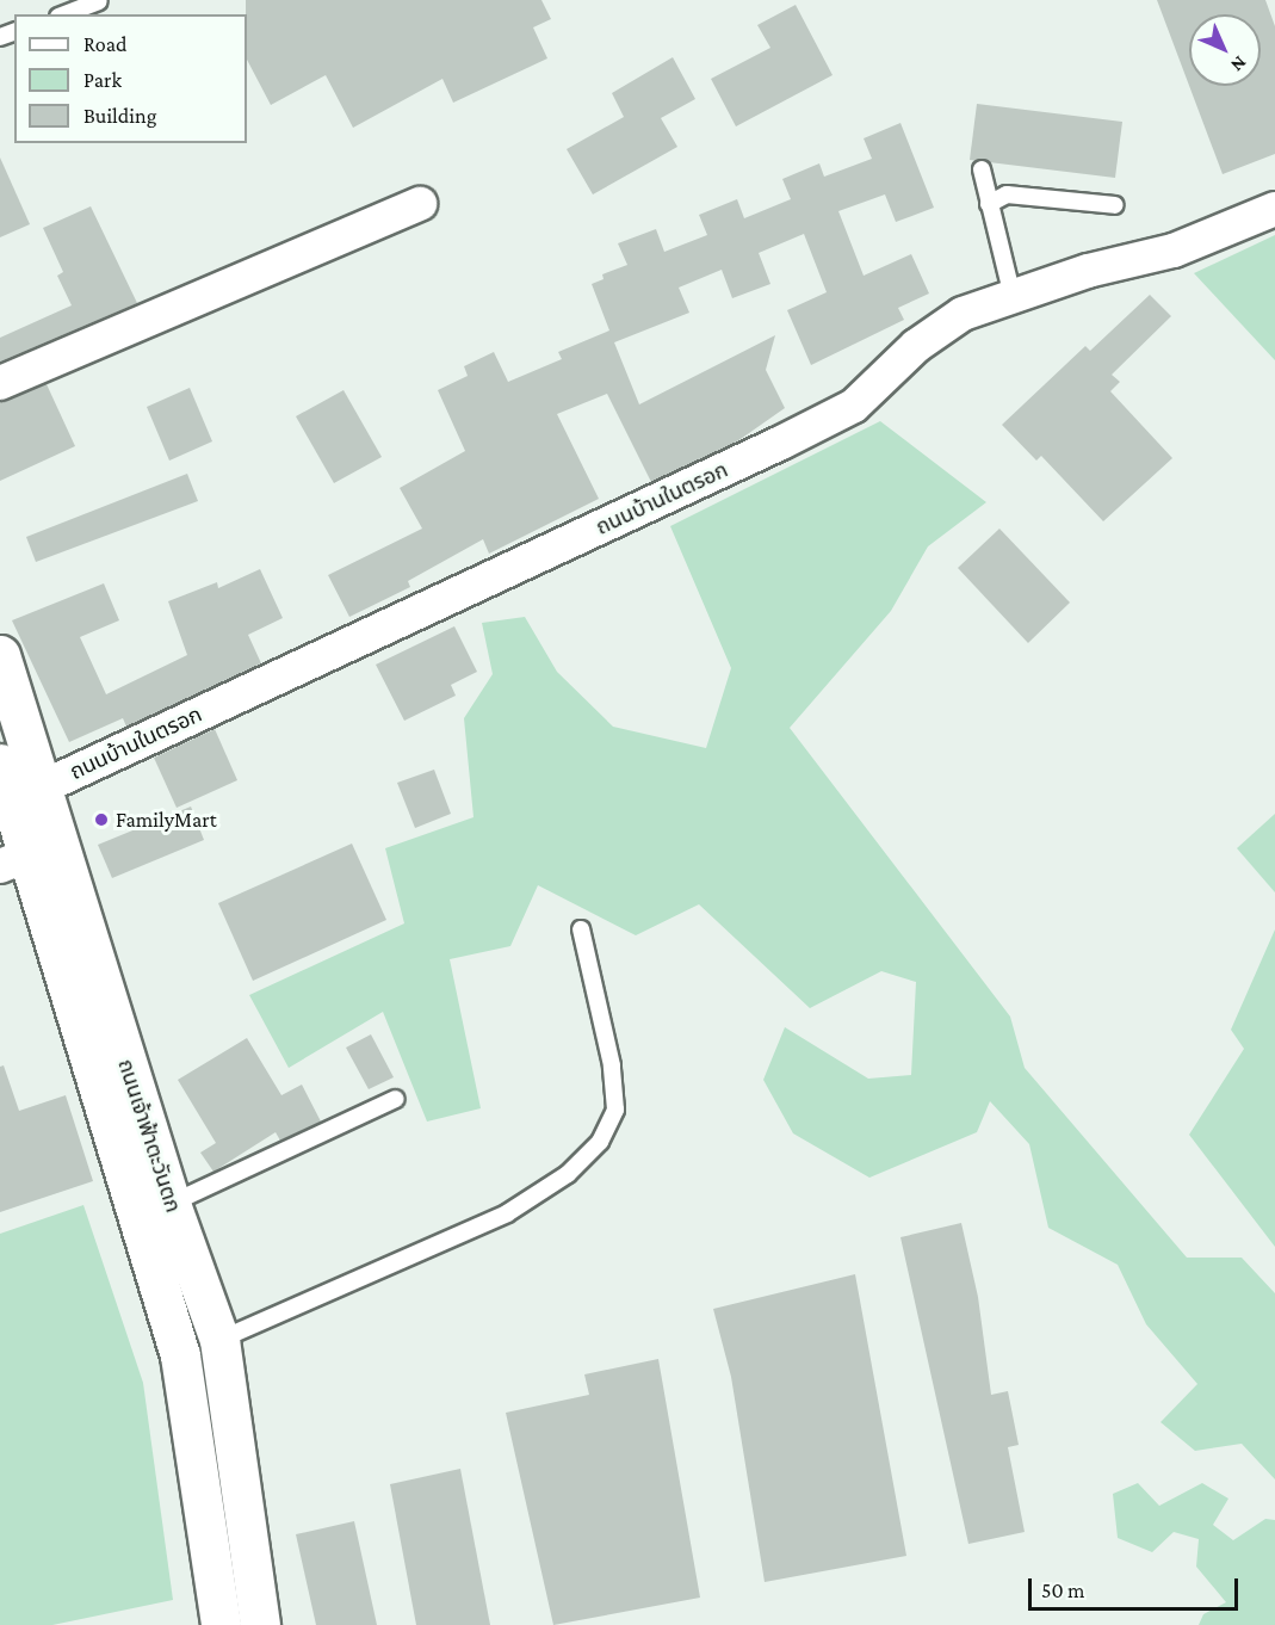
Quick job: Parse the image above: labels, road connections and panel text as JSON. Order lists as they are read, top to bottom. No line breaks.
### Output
{"streets":{"main road":["ถนนเจ้าฟ้าตะวันตก"],"street":["ถนนบ้านในตรอก"]},"crossings":[["ถนนบ้านในตรอก","ถนนเจ้าฟ้าตะวันตก"]],"places":["FamilyMart"],"legend":["Road","Park","Building"],"scale_bar":"50 m","north":"bottom right"}
